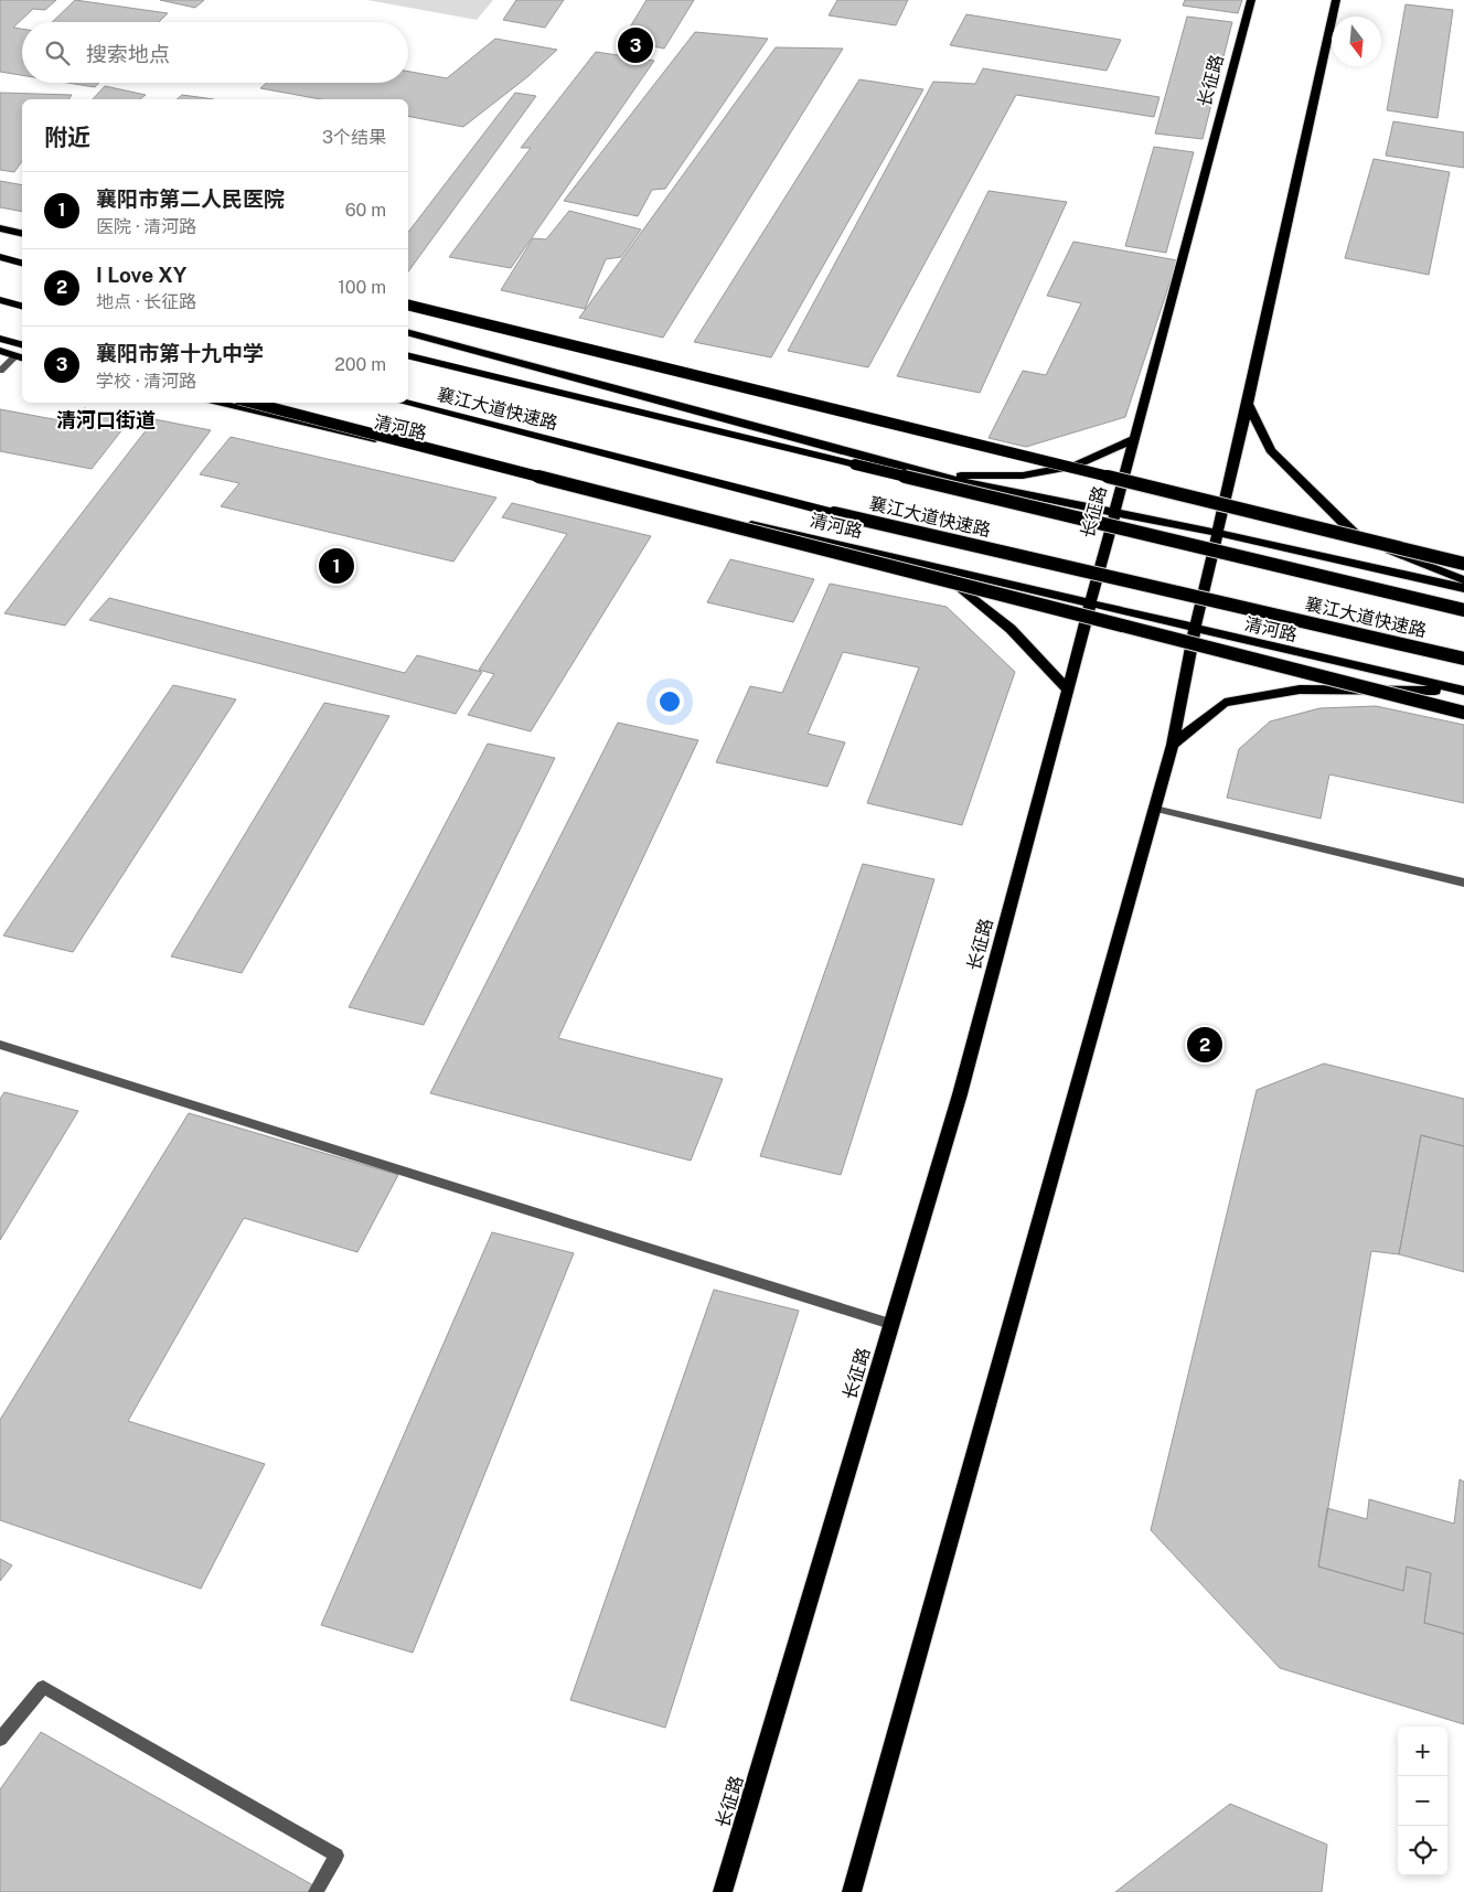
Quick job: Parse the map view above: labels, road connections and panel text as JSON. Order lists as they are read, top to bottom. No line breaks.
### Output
{"streets":{"highway":["襄江大道快速路"],"main road":["长征路","清河路"]},"crossings":[["长征路","清河路"]],"districts":["清河口街道"],"north":"bottom","page":{"search":"搜索地点","pins":["3","1","2"],"heading":["附近","3个结果"],"list":[{"mark":"1","name":"襄阳市第二人民医院","note":"医院 · 清河路","value":"60 m"},{"mark":"2","name":"I Love XY","note":"地点 · 长征路","value":"100 m"},{"mark":"3","name":"襄阳市第十九中学","note":"学校 · 清河路","value":"200 m"}],"map_buttons":["+","−"]}}
